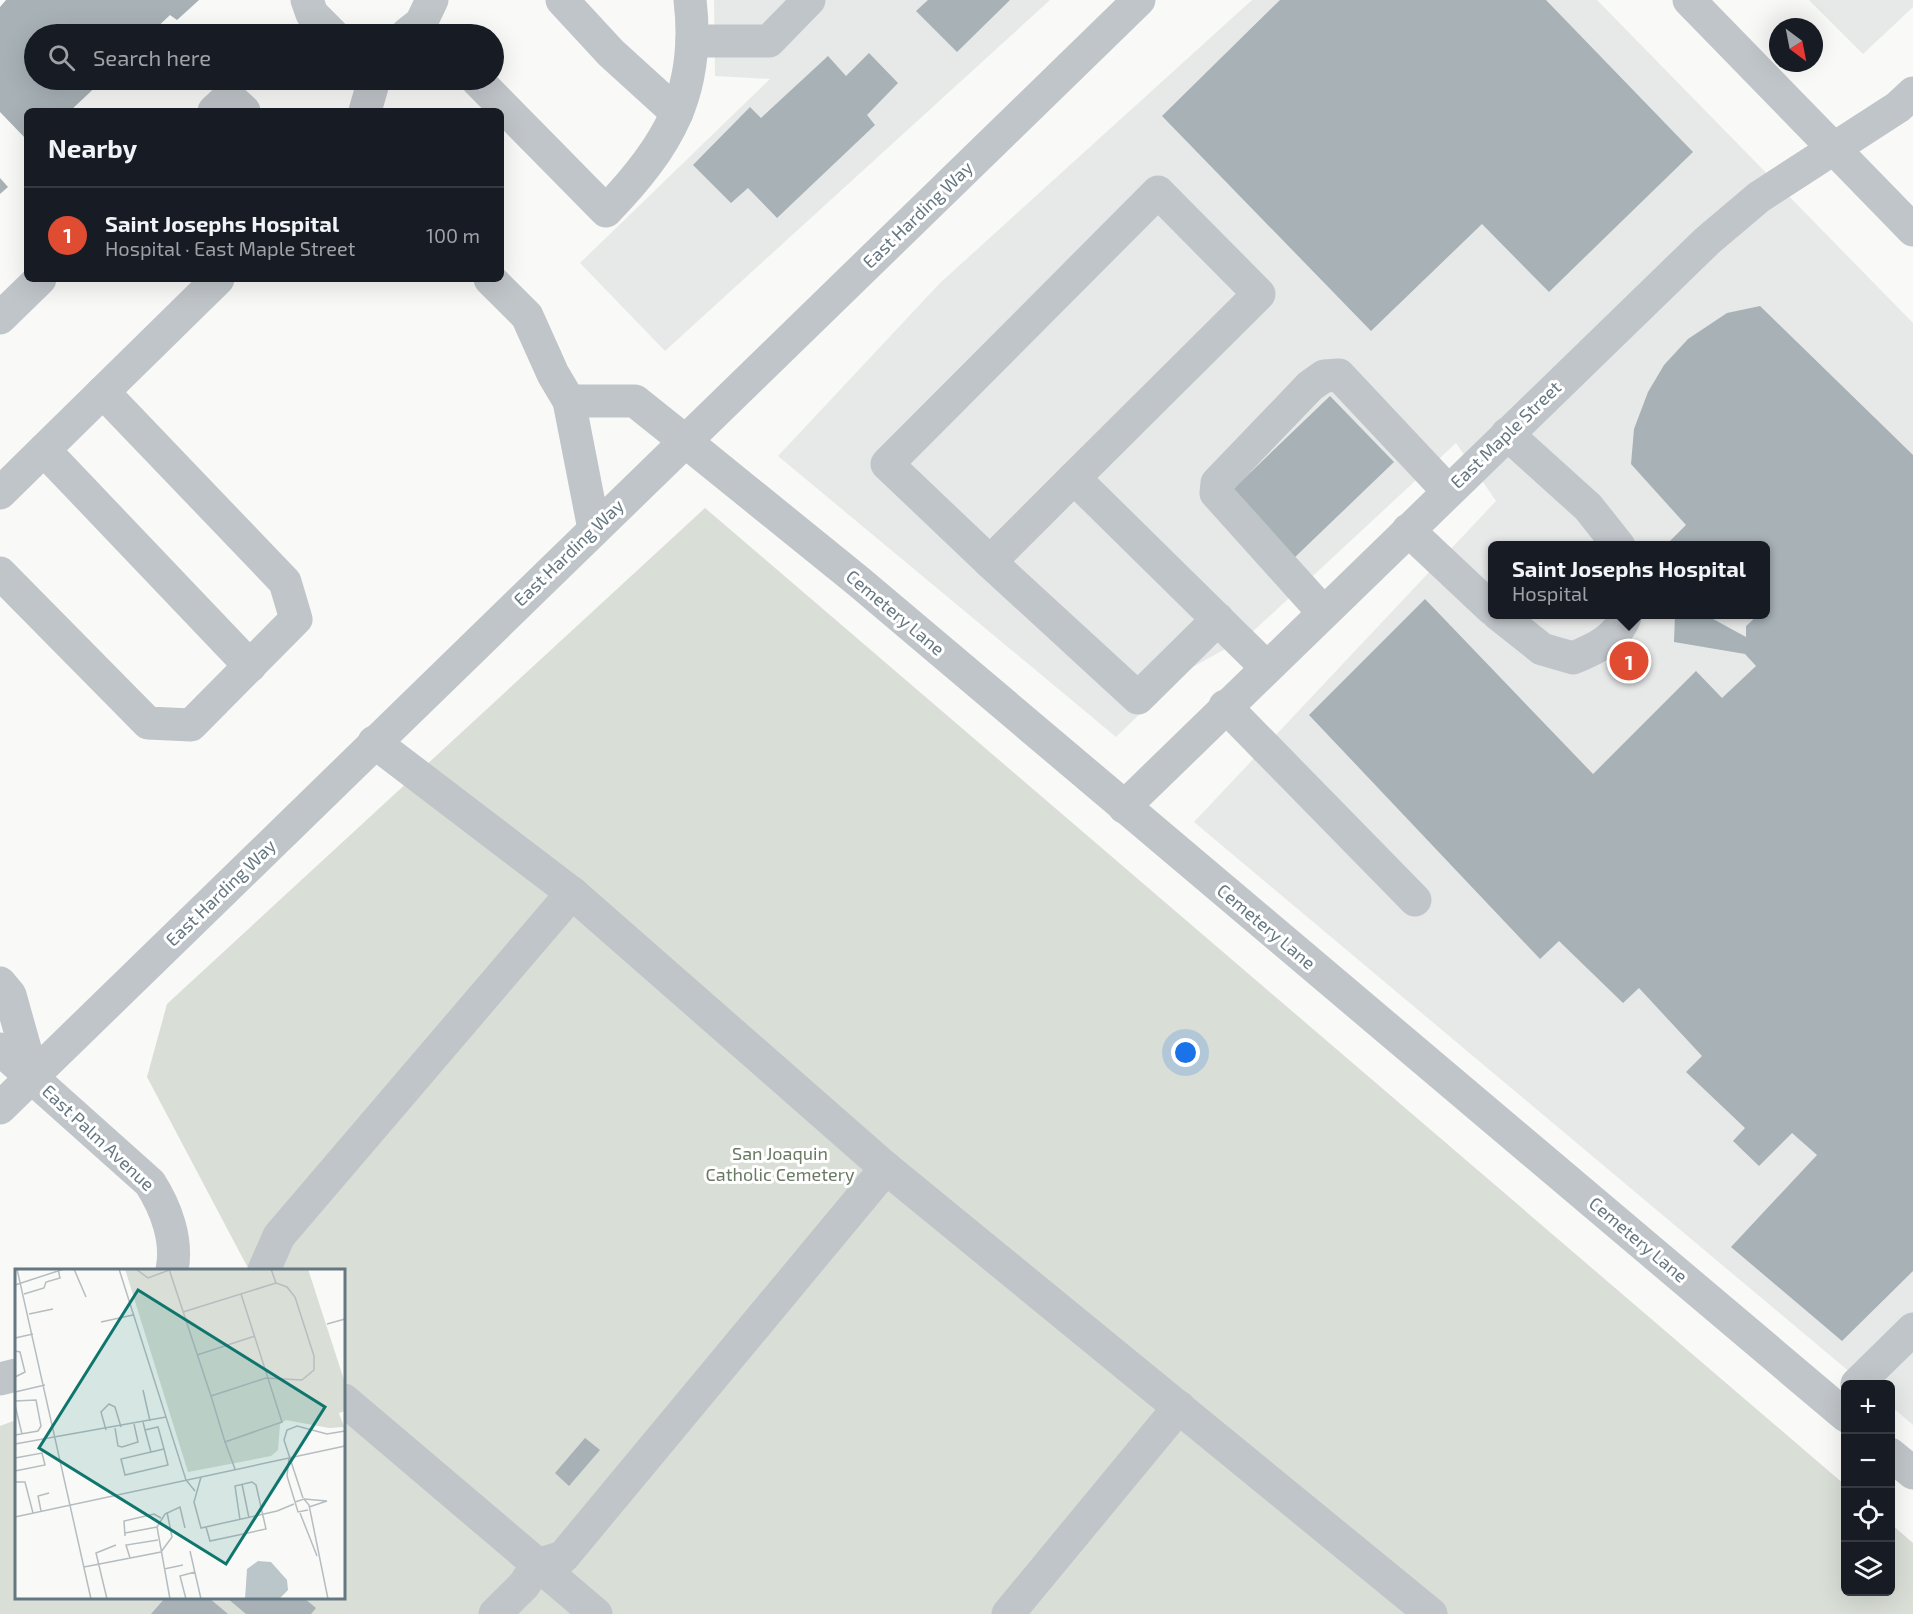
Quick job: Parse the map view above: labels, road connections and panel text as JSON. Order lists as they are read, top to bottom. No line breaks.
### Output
{"streets":{"street":["East Harding Way","East Maple Street","Cemetery Lane","East Palm Avenue"]},"crossings":[["East Harding Way","Cemetery Lane"],["East Harding Way","East Palm Avenue"],["East Maple Street","Cemetery Lane"]],"parks":["San Joaquin Catholic Cemetery"],"north":"bottom right","page":{"search":"Search here","heading":"Nearby","list":[{"mark":"1","name":"Saint Josephs Hospital","note":"Hospital · East Maple Street","value":"100 m"}],"popup":["Saint Josephs Hospital","Hospital"],"pins":"1","map_buttons":["+","−"]}}
